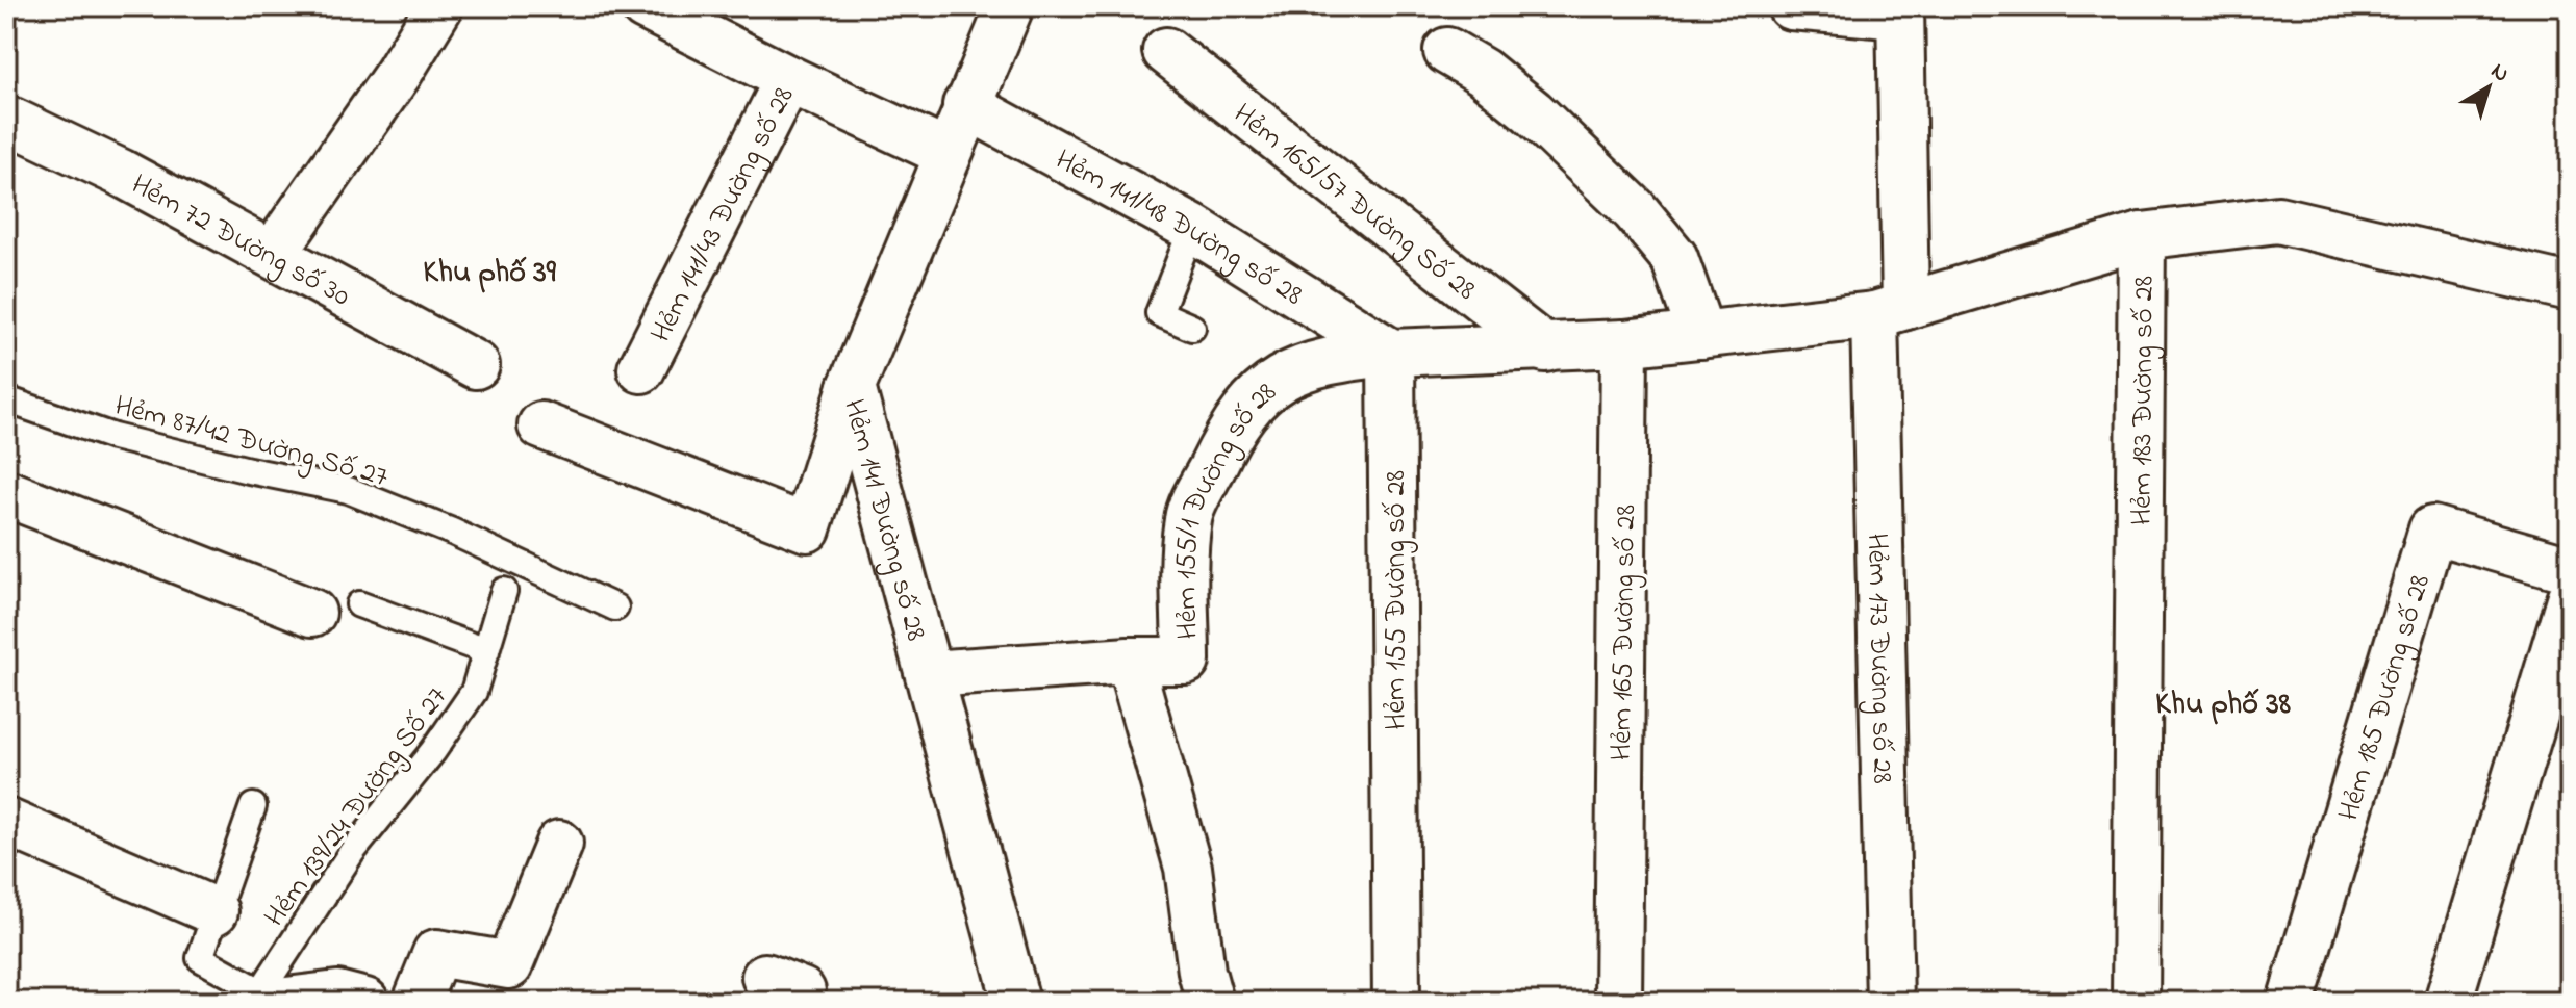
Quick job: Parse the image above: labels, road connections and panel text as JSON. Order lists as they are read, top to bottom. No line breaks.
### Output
{"streets":{"street":["Hẻm 165/57 Đường Số 28","Hẻm 141/43 Đường số 28","Hẻm 141/48 Đường số 28","Hẻm 72 Đường số 30","Hẻm 183 Đường số 28","Hẻm 155/1 Đường số 28","Hẻm 141 Đường số 28","Hẻm 155 Đường số 28","Hẻm 165 Đường số 28","Hẻm 173 Đường số 28","Hẻm 185 Đường số 28"],"lane":["Hẻm 87/42 Đường Số 27","Hẻm 139/24 Đường Số 27"]},"crossings":[["Hẻm 141/43 Đường số 28","Hẻm 141 Đường số 28"],["Hẻm 141/48 Đường số 28","Hẻm 155/1 Đường số 28"],["Hẻm 141/48 Đường số 28","Hẻm 141 Đường số 28"],["Hẻm 141/48 Đường số 28","Hẻm 155 Đường số 28"],["Hẻm 155/1 Đường số 28","Hẻm 155 Đường số 28"]],"districts":["Khu phố 39","Khu phố 38"],"north":"top right"}
